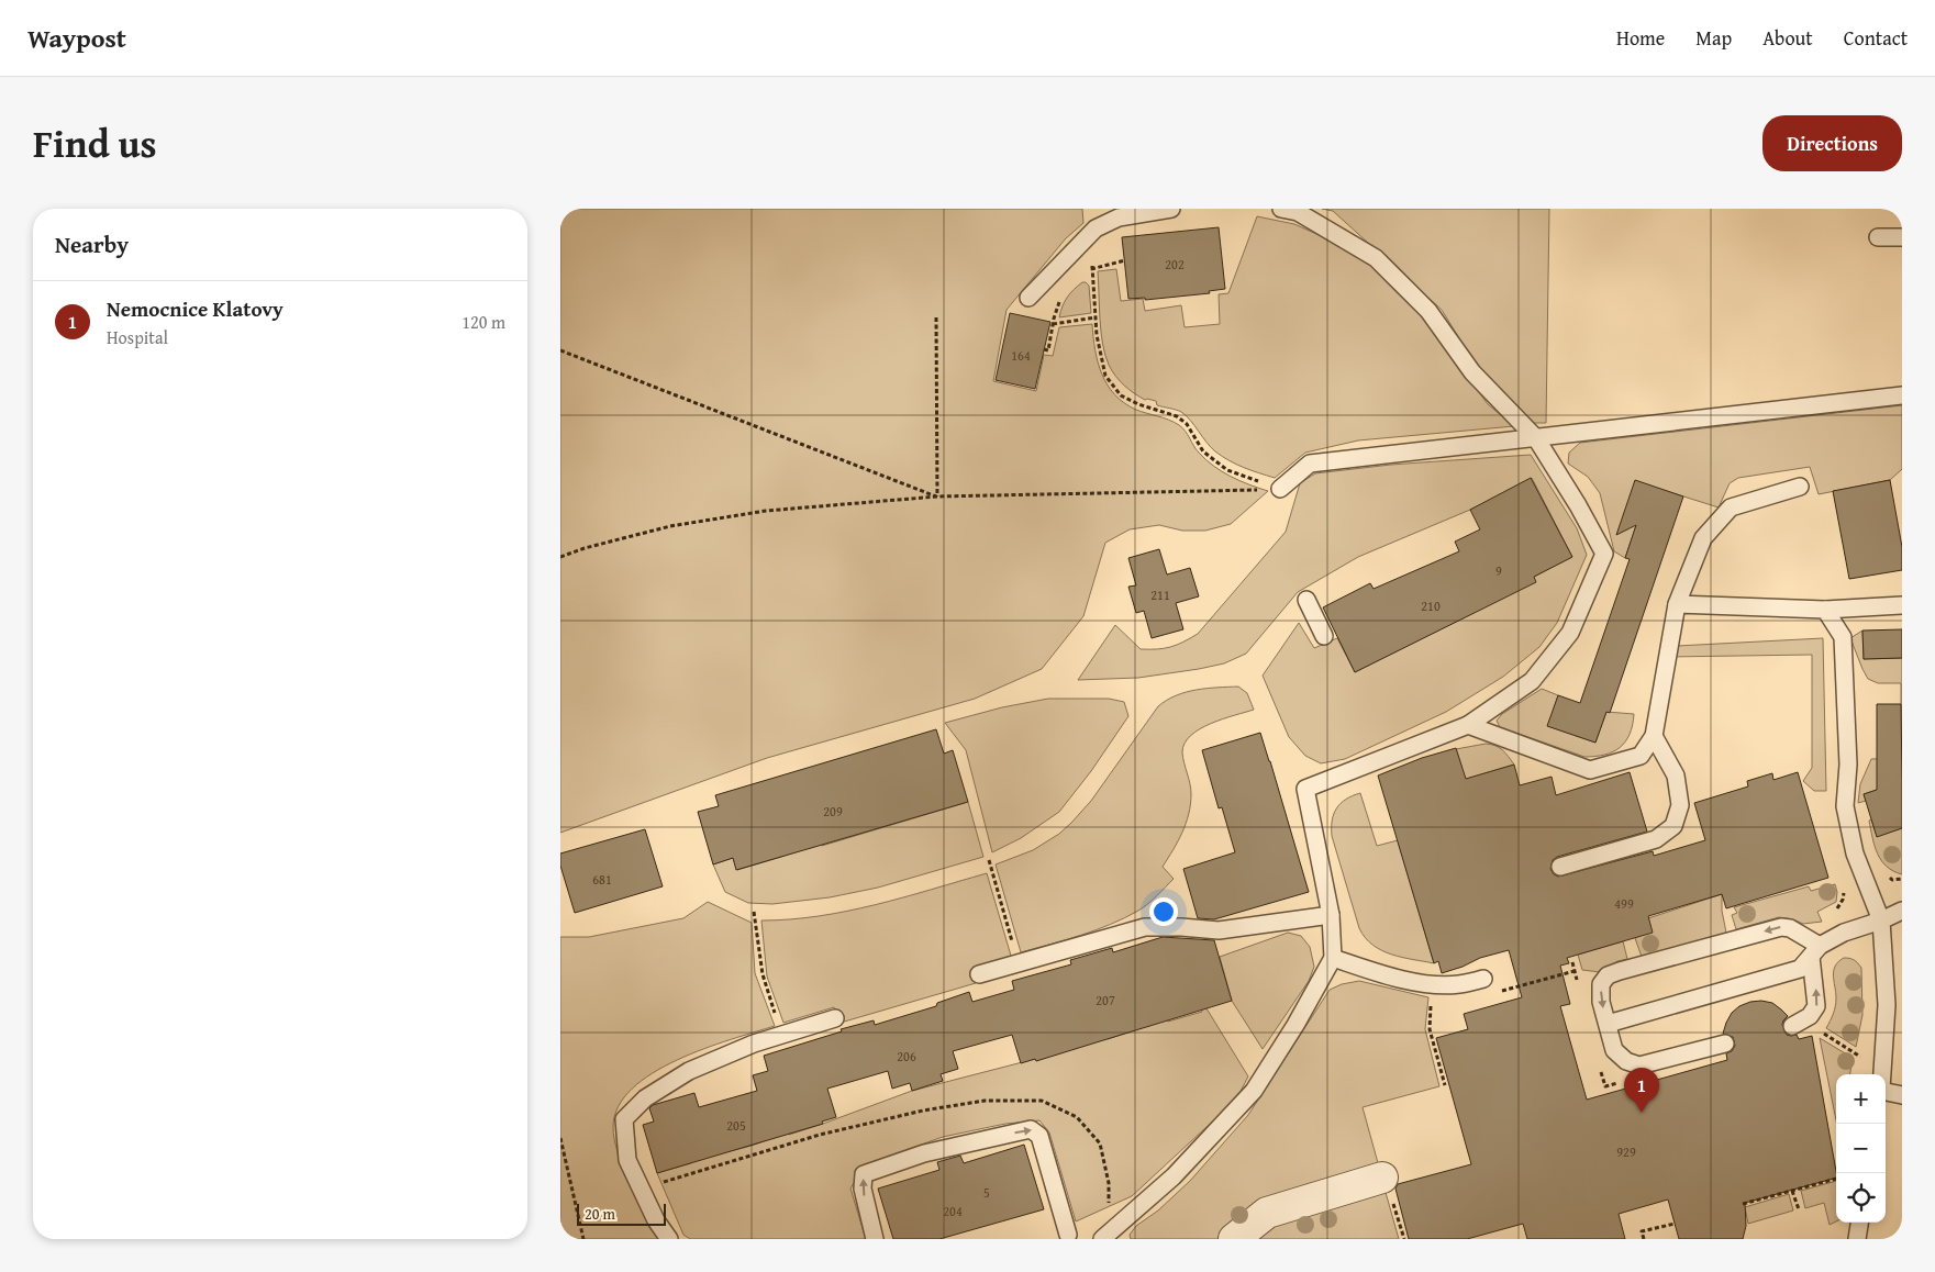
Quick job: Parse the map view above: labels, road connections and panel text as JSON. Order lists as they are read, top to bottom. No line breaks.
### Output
{"house_numbers":["202","164","9","211","210","209","681","499","207","206","205","929","5","204"],"scale_bar":"20 m","page":{"header":"Waypost","nav":["Home","Map","About","Contact"],"title":"Find us","buttons":"Directions","heading":"Nearby","list":[{"mark":"1","name":"Nemocnice Klatovy","note":"Hospital","value":"120 m"}],"pins":"1","map_buttons":["+","−"],"scale":"20 m"}}
